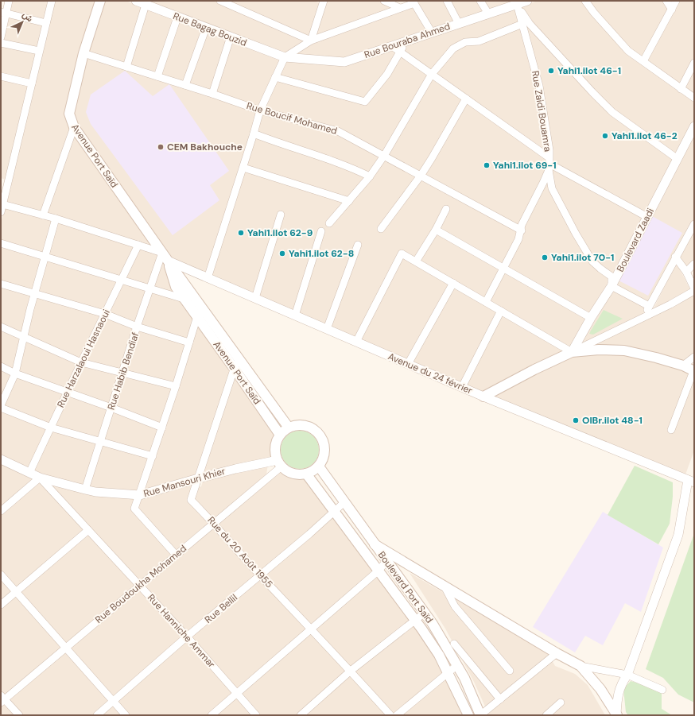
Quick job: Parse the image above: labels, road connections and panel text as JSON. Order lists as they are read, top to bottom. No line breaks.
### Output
{"streets":{"main road":["Avenue Port Saïd","Boulevard Port Saïd"],"street":["Rue Bagag Bouzid","Rue Bouraba Ahmed","Rue Zaidi Bouamra","Rue Boucif Mohamed","Boulevard Zaadi","Rue Harzalaoui Hasnaoui","Rue Habib Bendiaf","Avenue du 24 février","Rue Mansouri Khier","Rue du 20 Août 1955","Rue Boudoukha Mohamed","Rue Bellil","Rue Hanniche Ammar"]},"crossings":[["Rue Bagag Bouzid","Rue Bouraba Ahmed"],["Rue Bouraba Ahmed","Rue Zaidi Bouamra"],["Rue Zaidi Bouamra","Boulevard Zaadi"],["Rue Boucif Mohamed","Avenue Port Saïd"],["Avenue Port Saïd","Rue Habib Bendiaf"],["Avenue Port Saïd","Avenue du 24 février"],["Avenue Port Saïd","Rue Mansouri Khier"],["Avenue Port Saïd","Rue du 20 Août 1955"],["Avenue Port Saïd","Rue Boudoukha Mohamed"],["Avenue Port Saïd","Boulevard Port Saïd"],["Rue Harzalaoui Hasnaoui","Rue Mansouri Khier"],["Rue Habib Bendiaf","Rue Mansouri Khier"],["Rue Mansouri Khier","Rue du 20 Août 1955"],["Rue Mansouri Khier","Rue Boudoukha Mohamed"],["Rue Mansouri Khier","Boulevard Port Saïd"],["Rue Mansouri Khier","Rue Hanniche Ammar"],["Rue du 20 Août 1955","Rue Boudoukha Mohamed"],["Rue du 20 Août 1955","Rue Bellil"],["Rue Boudoukha Mohamed","Boulevard Port Saïd"],["Rue Boudoukha Mohamed","Rue Hanniche Ammar"],["Boulevard Port Saïd","Rue Bellil"],["Rue Bellil","Rue Hanniche Ammar"]],"places":["Yahi1.ilot 46-1","Yahi1.ilot 46-2","CEM Bakhouche","Yahi1.ilot 69-1","Yahi1.ilot 62-9","Yahi1.ilot 62-8","Yahi1.ilot 70-1","OlBr.ilot 48-1"],"north":"top right"}
